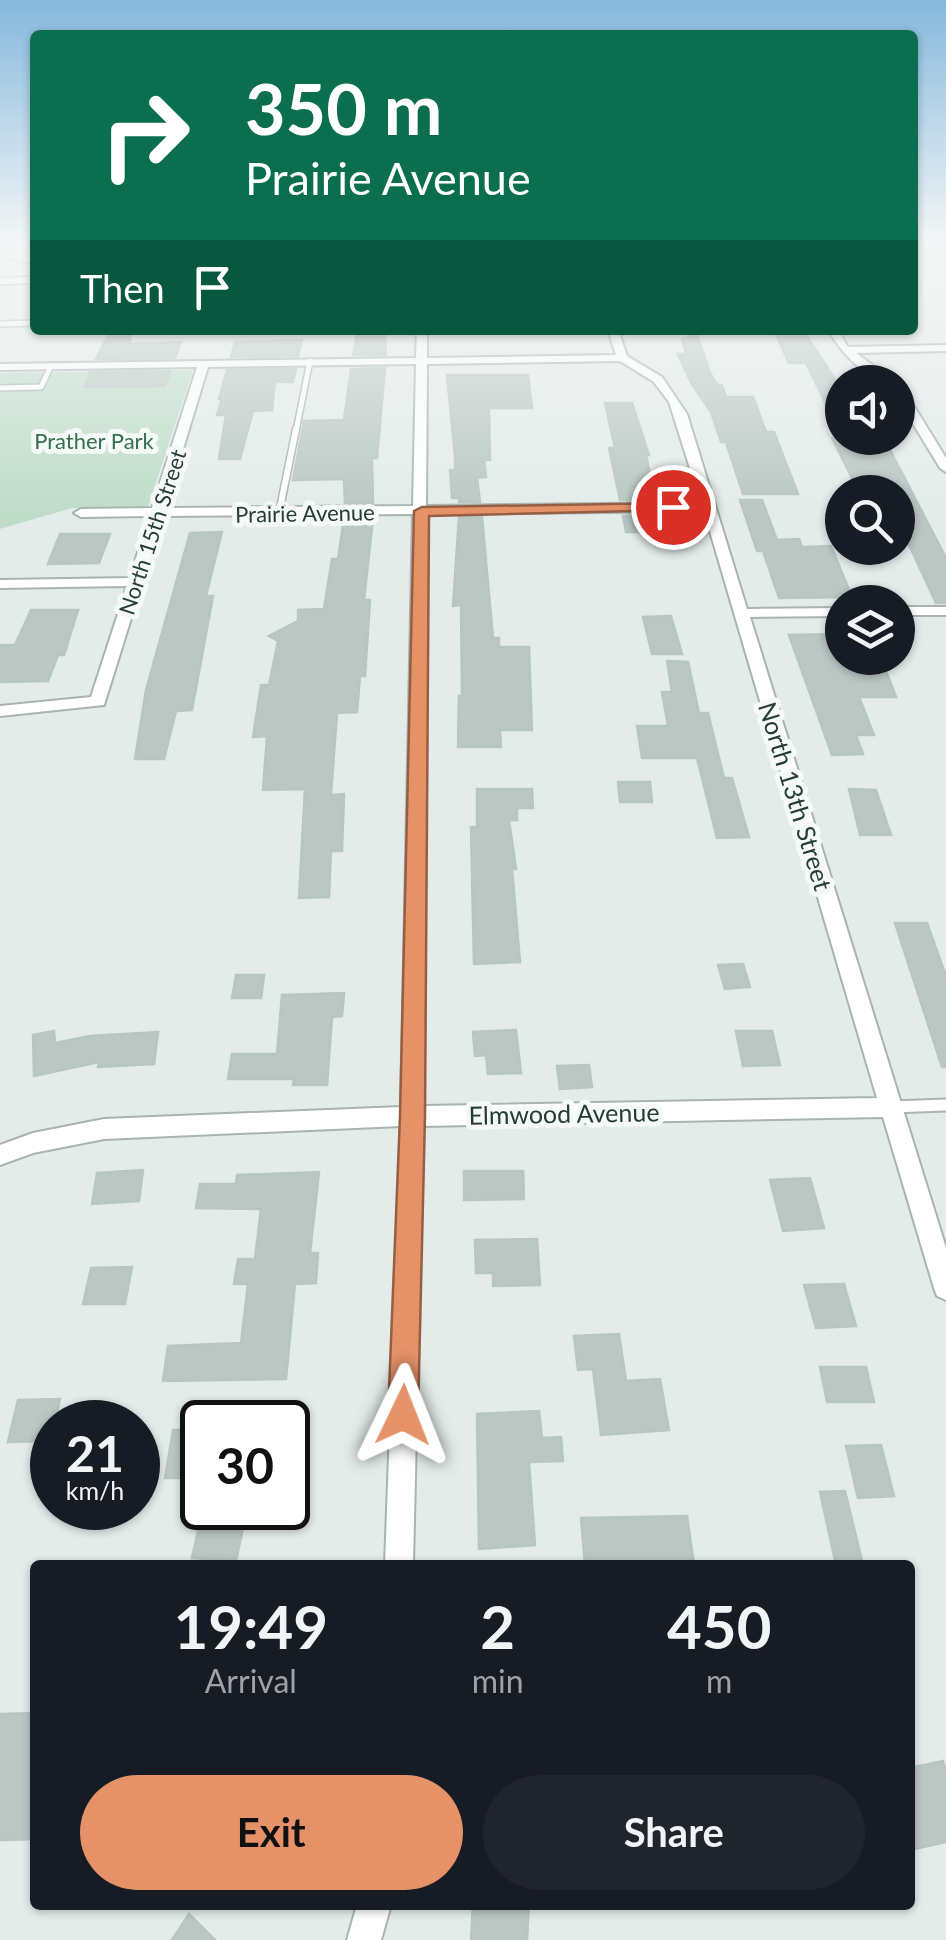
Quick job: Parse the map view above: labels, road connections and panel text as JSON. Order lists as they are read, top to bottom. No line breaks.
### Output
{"streets":{"street":["Prairie Avenue","North 15th Street","North 13th Street","Elmwood Avenue"]},"crossings":[["Prairie Avenue","North 15th Street"],["Prairie Avenue","North 13th Street"],["North 13th Street","Elmwood Avenue"]],"parks":["Prather Park"],"page":{"turn":["350 m","Prairie Avenue"],"then":"Then","speed":"21 km/h","limit":"30","eta":["19:49","Arrival","2","min","450","m"],"buttons":["Exit","Share"]}}
